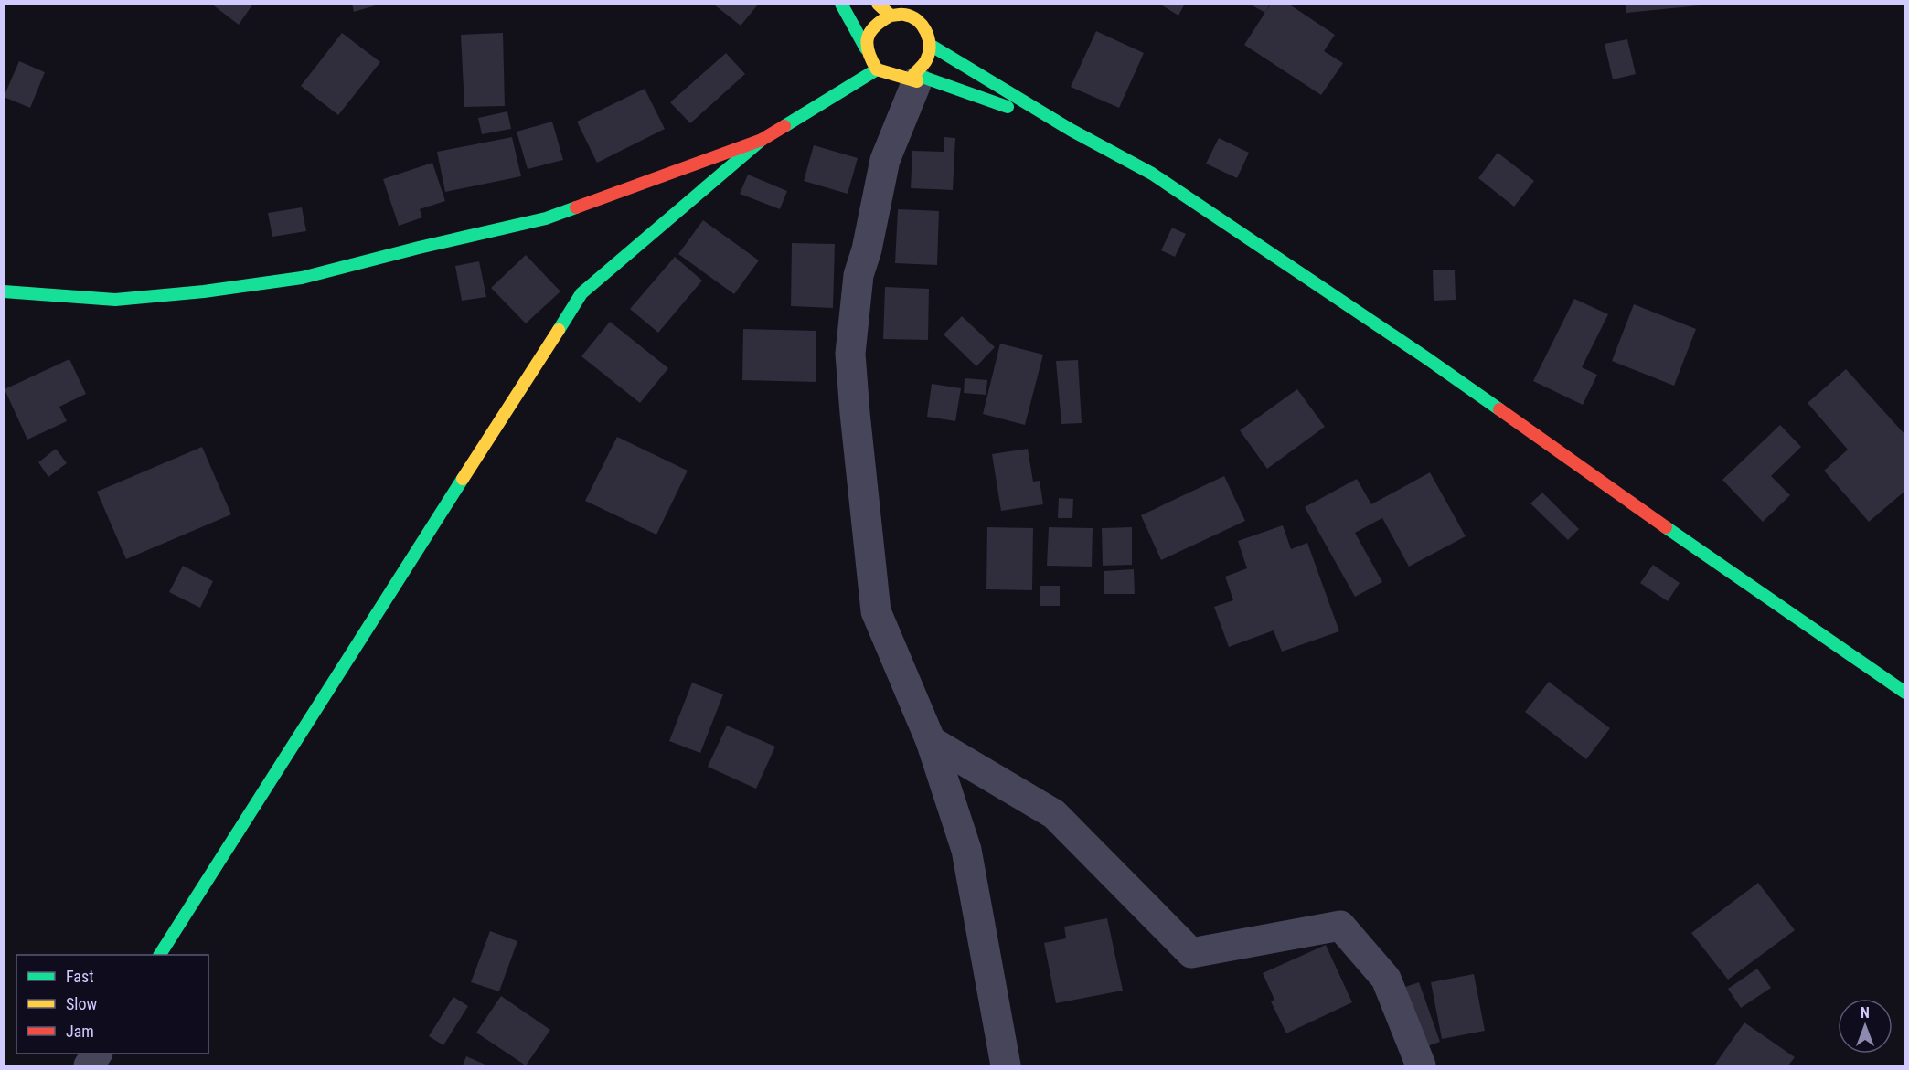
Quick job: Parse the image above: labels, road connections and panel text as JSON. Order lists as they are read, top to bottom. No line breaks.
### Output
{"legend":["Fast","Slow","Jam"],"north":"top"}
